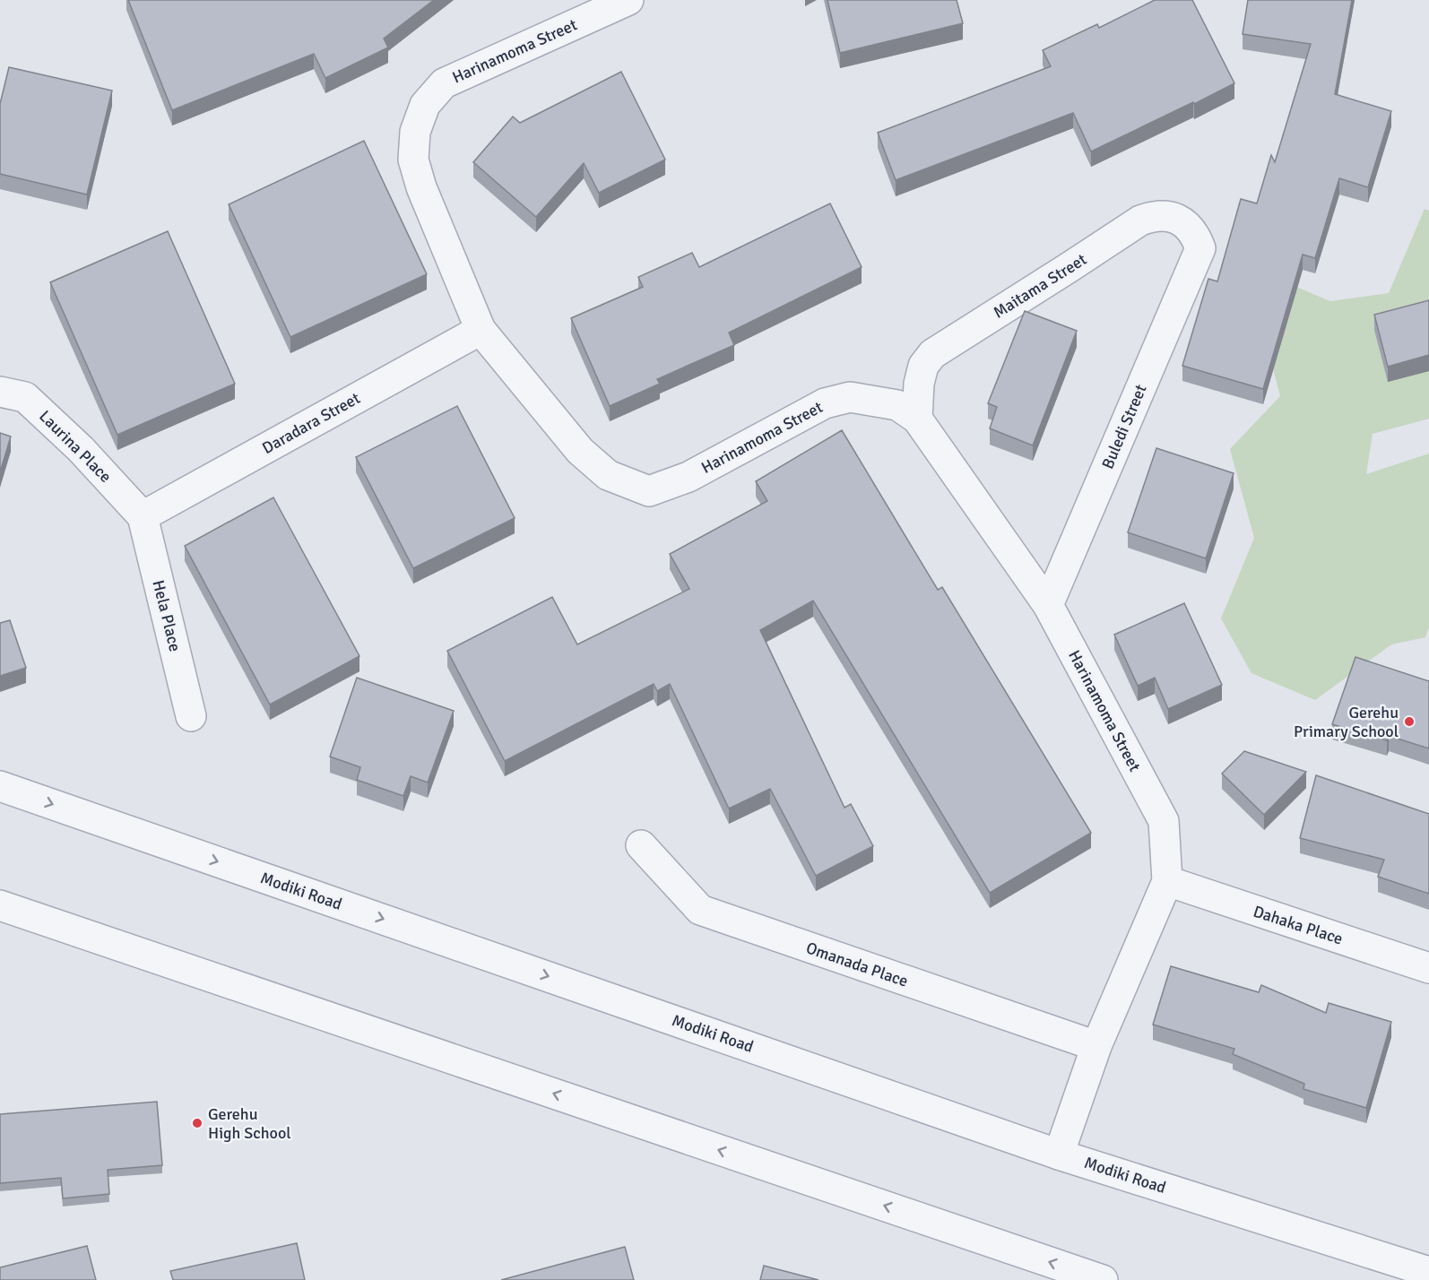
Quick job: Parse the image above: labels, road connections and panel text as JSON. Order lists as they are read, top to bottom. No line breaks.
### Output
{"streets":{"street":["Harinamoma Street","Maitama Street","Daradara Street","Buledi Street","Laurina Place","Hela Place","Modiki Road","Dahaka Place","Omanada Place"]},"crossings":[["Harinamoma Street","Maitama Street"],["Harinamoma Street","Daradara Street"],["Harinamoma Street","Buledi Street"],["Harinamoma Street","Modiki Road"],["Harinamoma Street","Dahaka Place"],["Harinamoma Street","Omanada Place"],["Maitama Street","Buledi Street"],["Daradara Street","Laurina Place"],["Daradara Street","Hela Place"],["Laurina Place","Hela Place"]],"places":["Gerehu Primary School","Gerehu High School"]}
